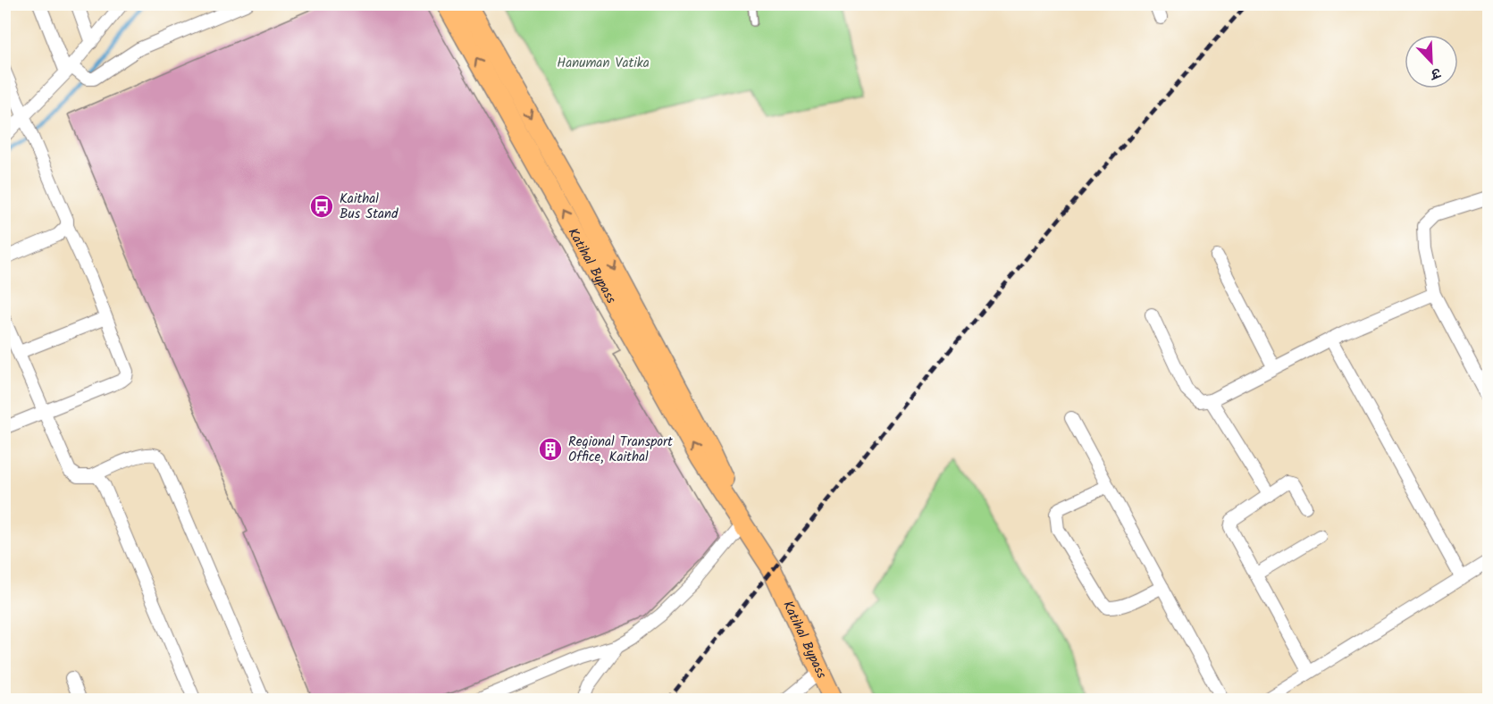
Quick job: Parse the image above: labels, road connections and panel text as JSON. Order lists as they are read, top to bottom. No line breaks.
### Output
{"streets":{"main road":["Katihal Bypass"]},"parks":["Hanuman Vatika"],"places":{"bus stop":["Kaithal Bus Stand"],"building":["Regional Transport Office, Kaithal"]},"north":"bottom right"}
